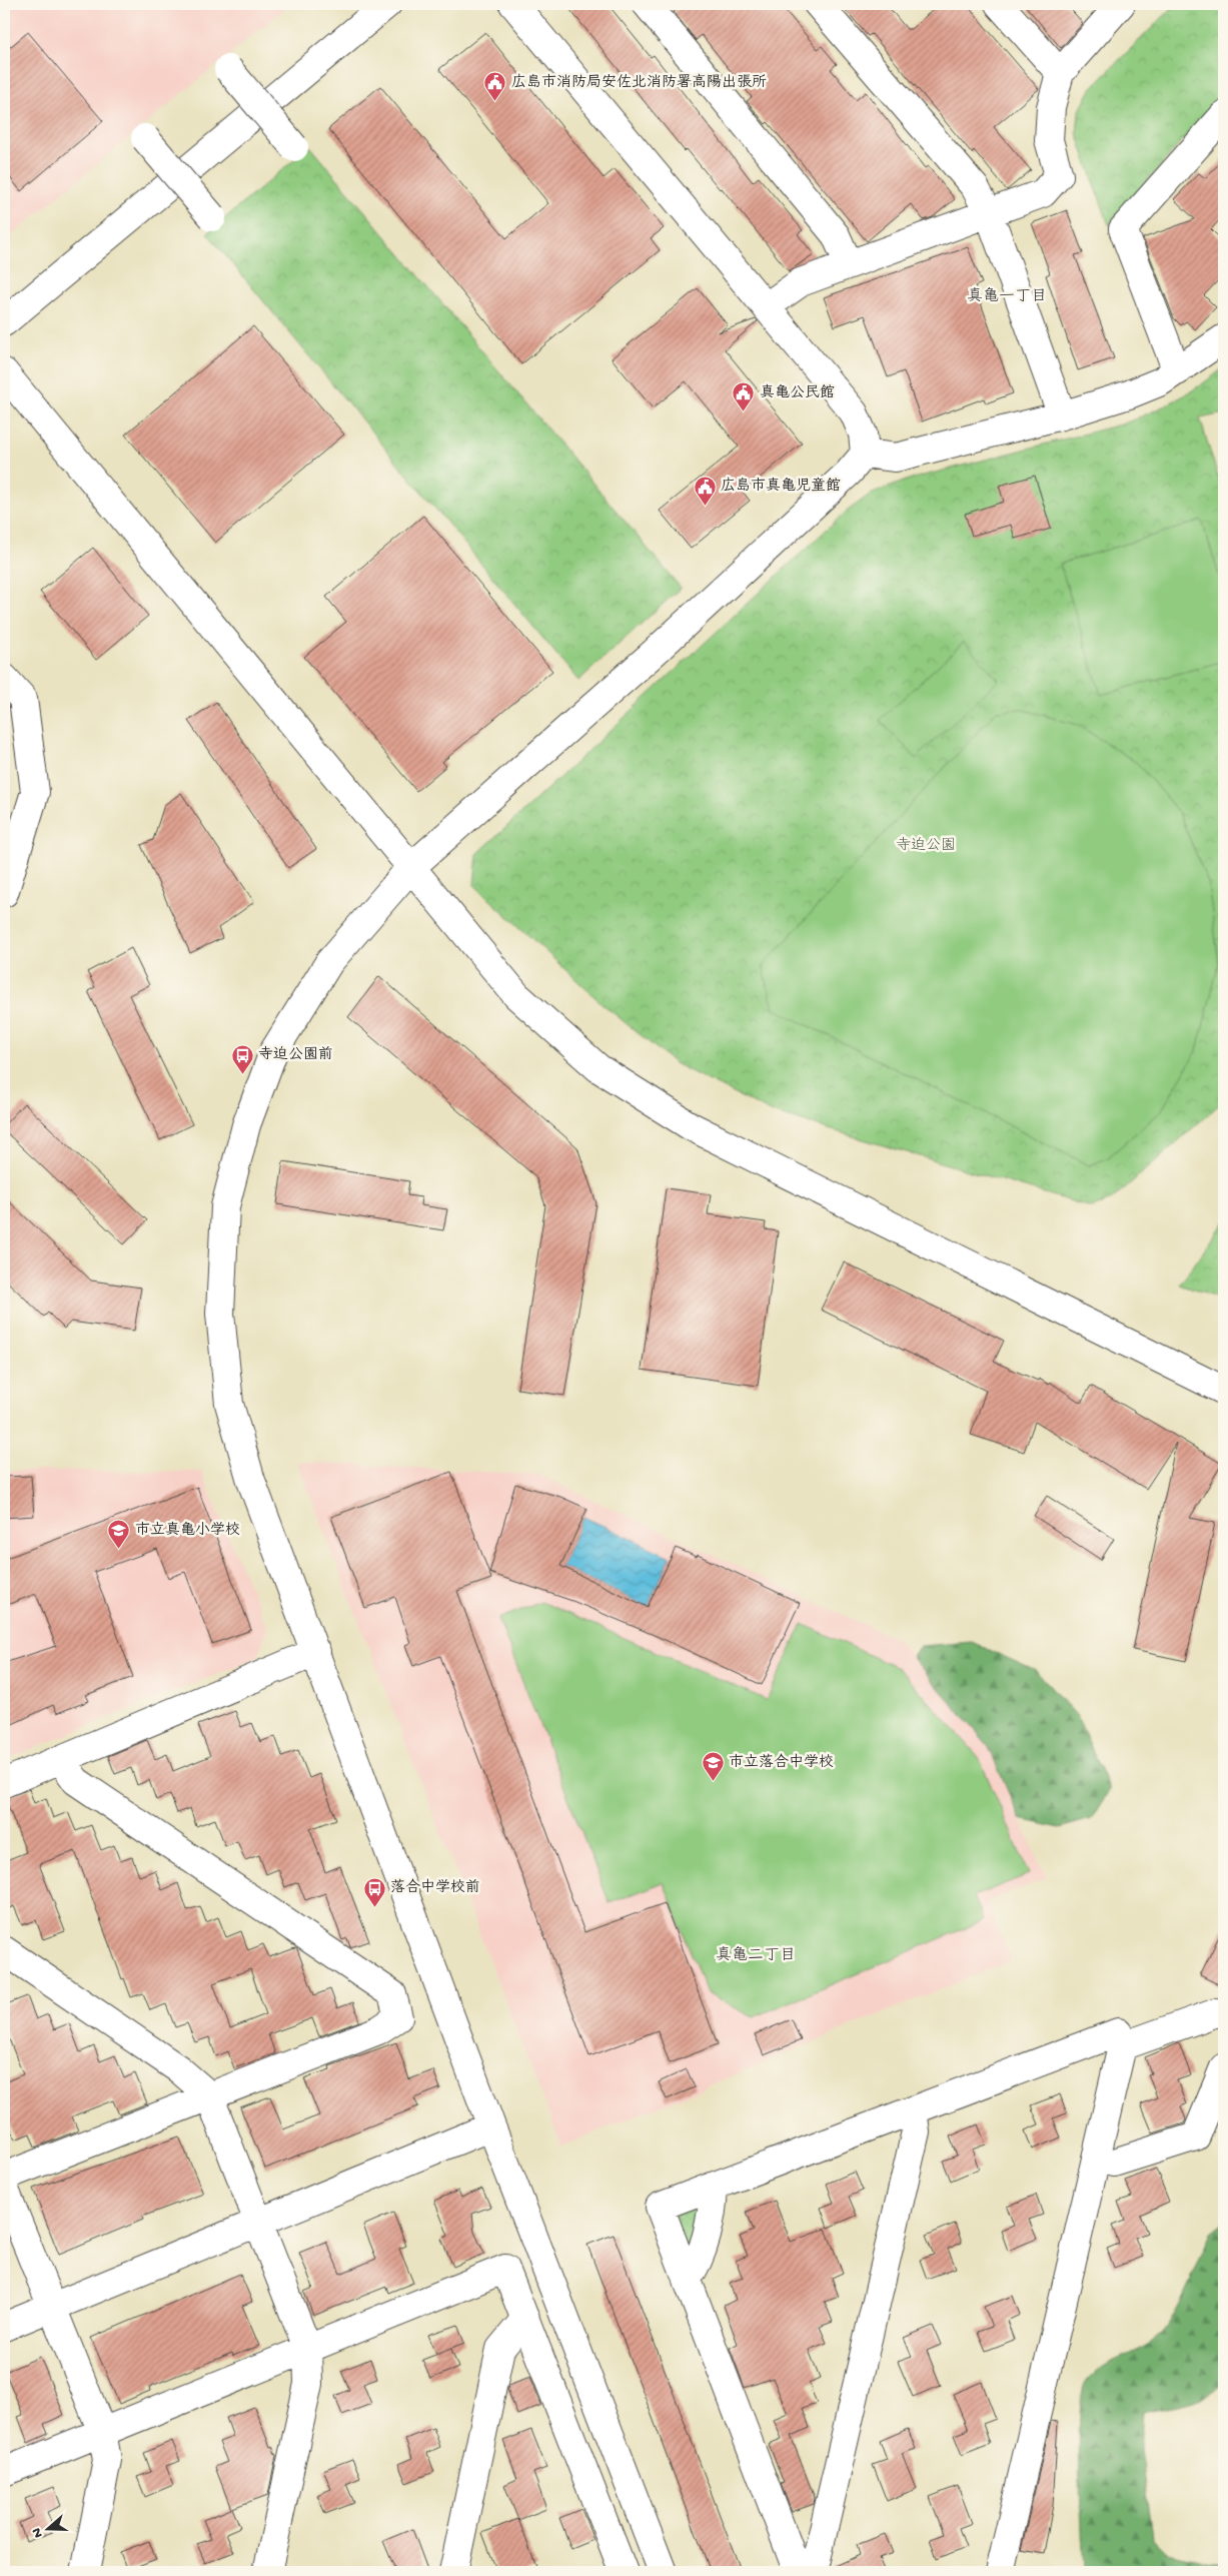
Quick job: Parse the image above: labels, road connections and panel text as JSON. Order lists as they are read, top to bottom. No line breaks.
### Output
{"districts":["真亀一丁目","真亀二丁目"],"parks":["寺迫公園"],"places":{"public building":["広島市消防局安佐北消防署高陽出張所","真亀公民館","広島市真亀児童館"],"bus stop":["寺迫公園前","落合中学校前"],"school or university":["市立真亀小学校","市立落合中学校"]},"north":"left"}
